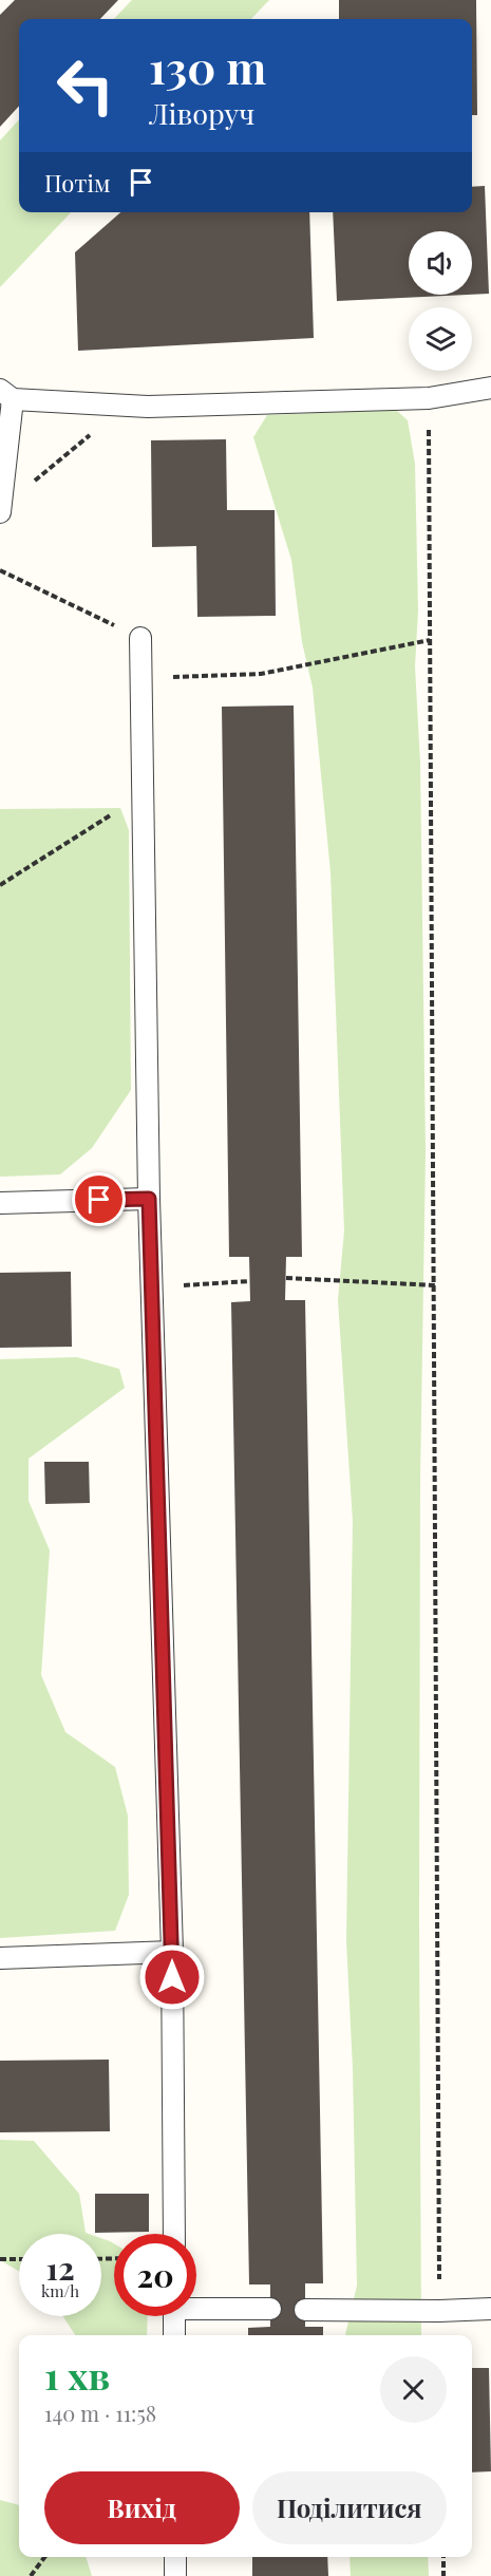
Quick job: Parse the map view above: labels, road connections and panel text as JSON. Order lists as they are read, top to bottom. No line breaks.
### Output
{"page":{"turn":["130 m","Ліворуч"],"then":"Потім","speed":"12 km/h","limit":"20","heading":["1 хв","140 m · 11:58"],"buttons":["Вихід","Поділитися"]}}
